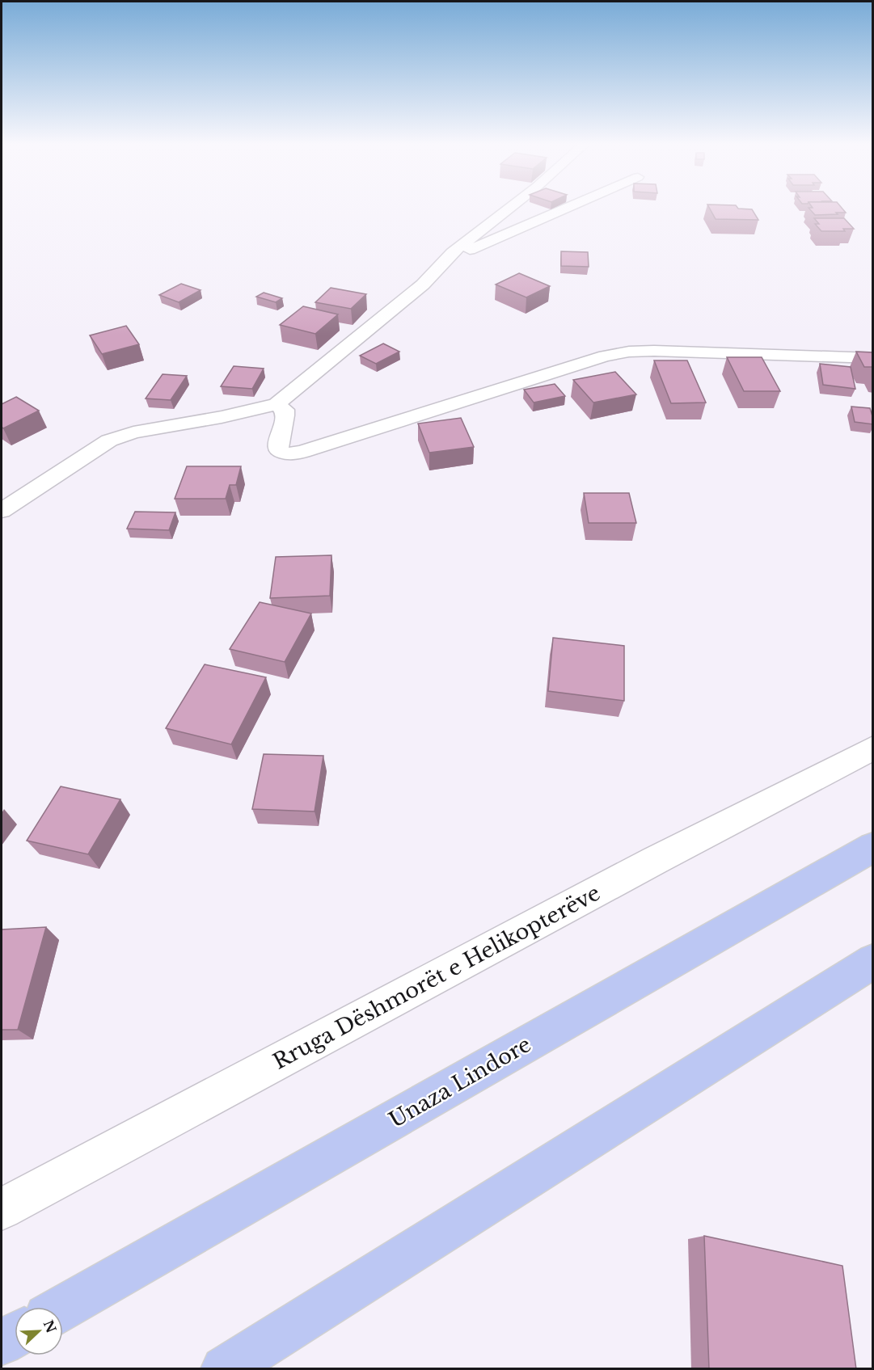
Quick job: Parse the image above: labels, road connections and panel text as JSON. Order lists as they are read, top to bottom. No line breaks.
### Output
{"streets":{"highway":["Unaza Lindore"],"street":["Rruga Dëshmorët e Helikopterëve"]},"north":"top right"}
